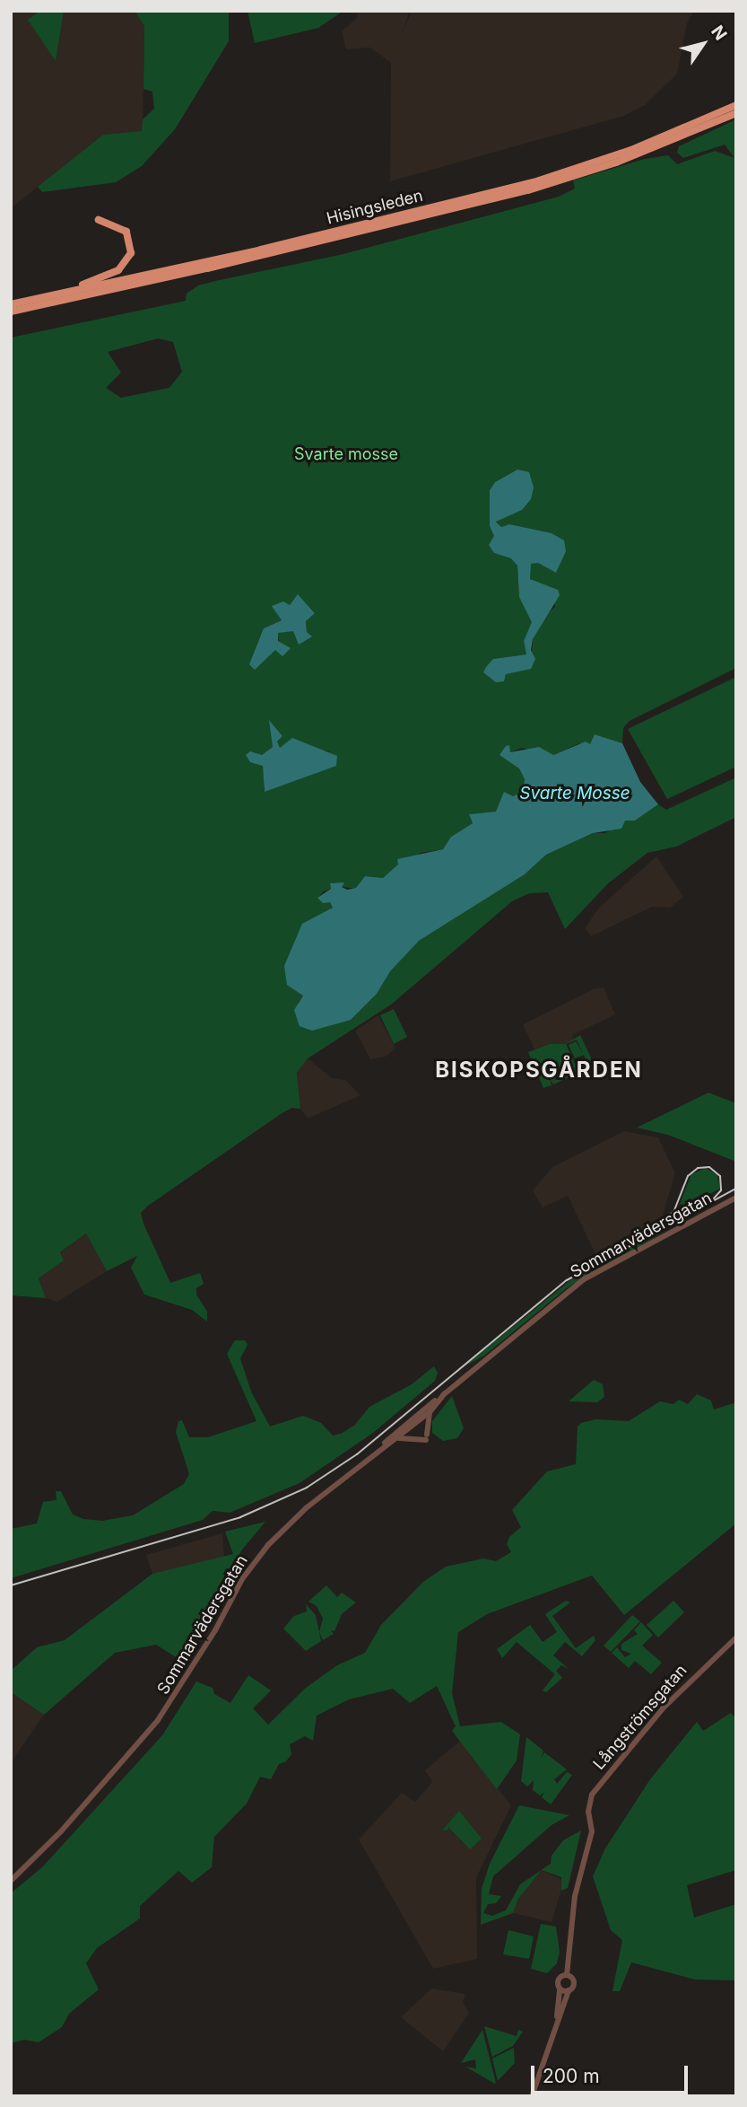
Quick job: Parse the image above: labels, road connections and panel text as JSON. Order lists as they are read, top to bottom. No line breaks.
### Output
{"streets":{"highway":["Hisingsleden"],"street":["Sommarvädersgatan","Långströmsgatan"]},"districts":["BISKOPSGÅRDEN"],"water":["Svarte Mosse"],"parks":["Svarte mosse"],"scale_bar":"200 m","north":"top right"}
